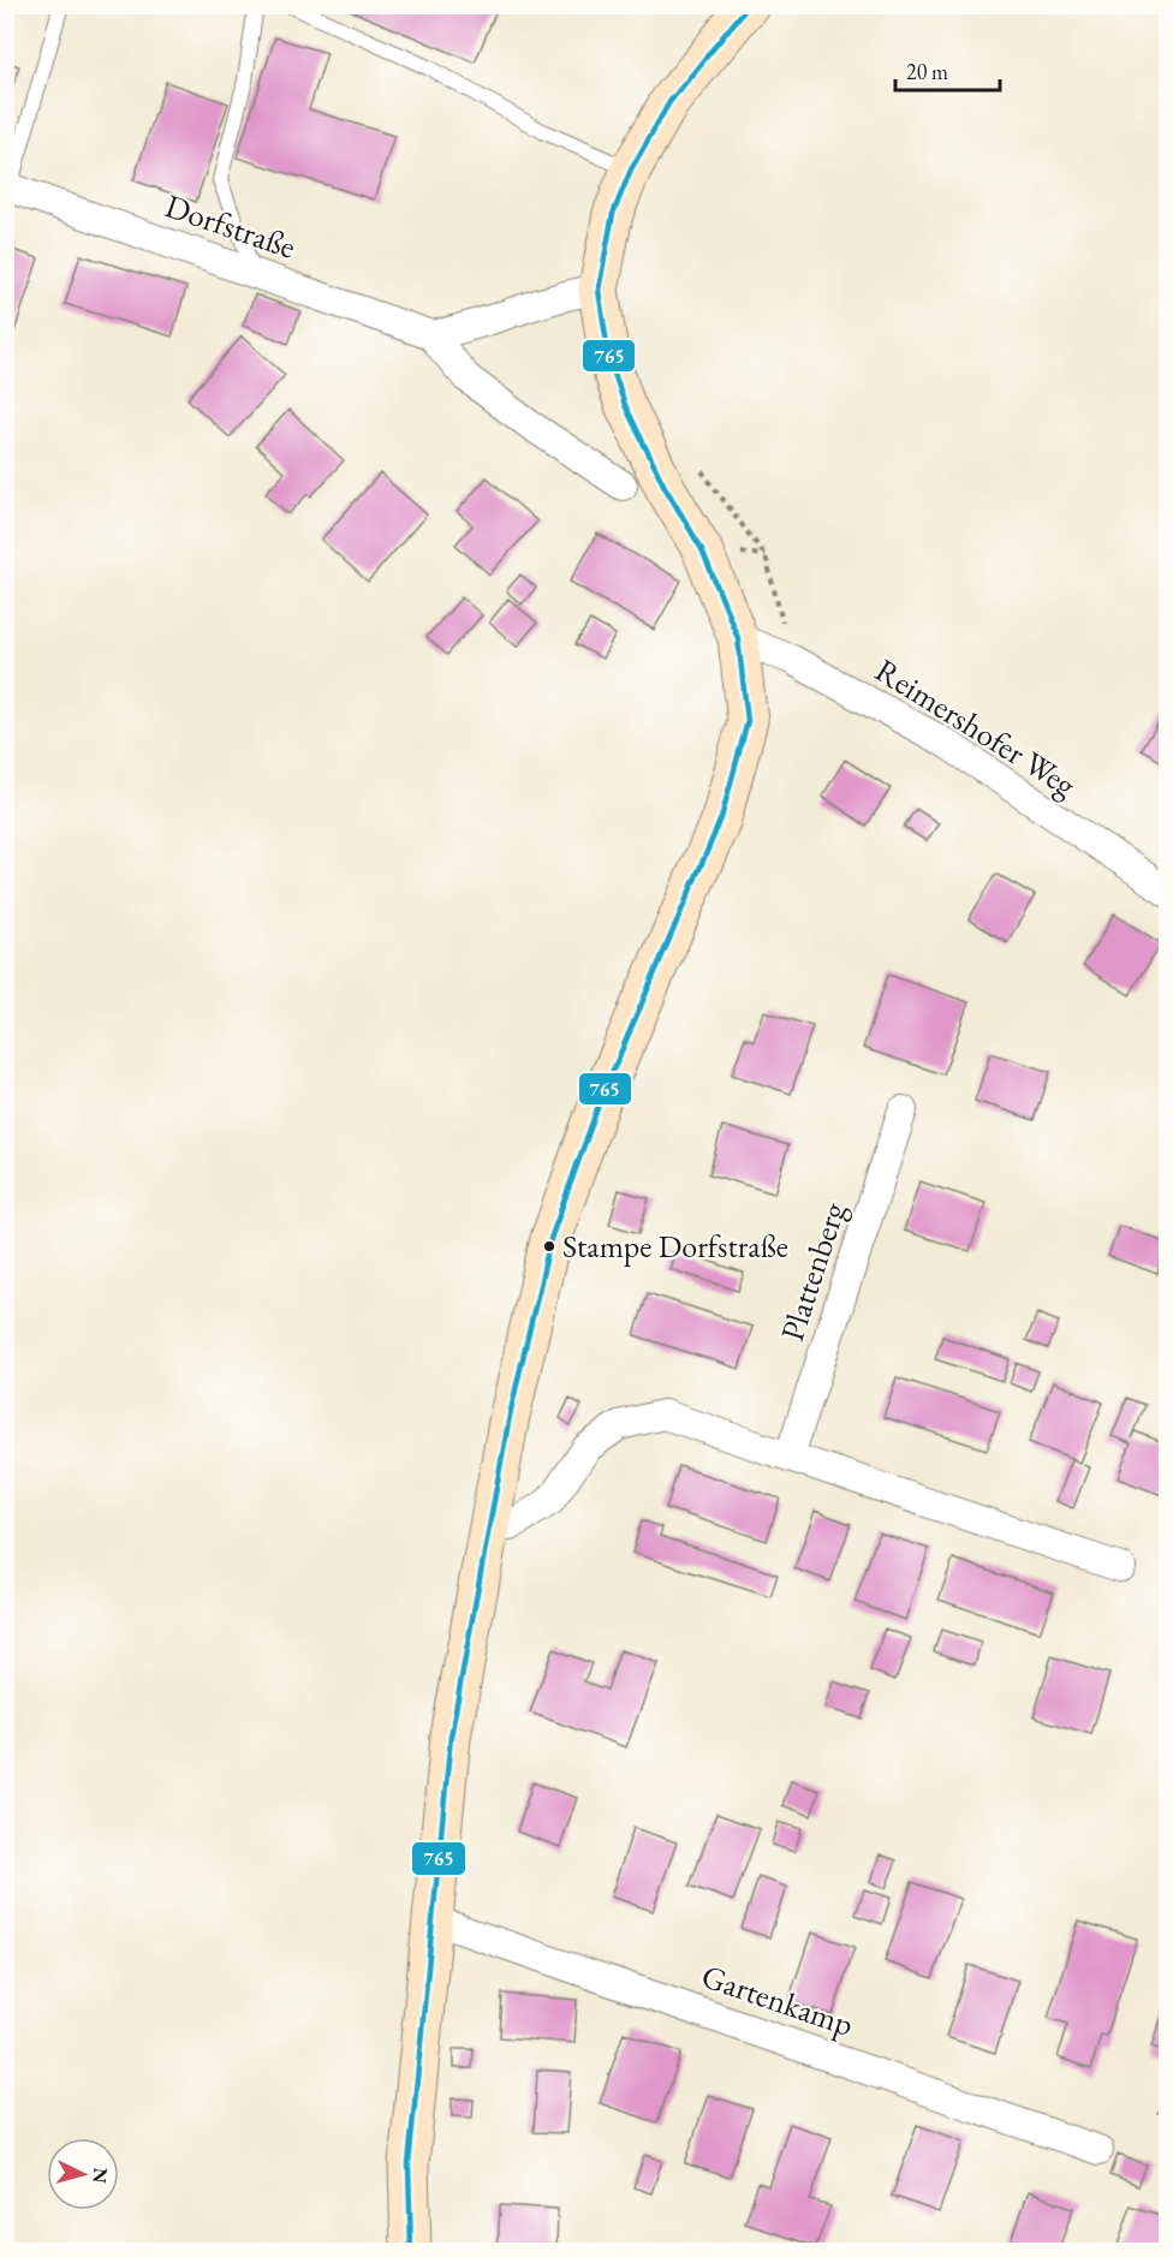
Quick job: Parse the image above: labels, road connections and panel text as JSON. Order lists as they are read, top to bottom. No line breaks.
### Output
{"streets":{"street":["Dorfstraße","Reimershofer Weg","Plattenberg","Gartenkamp"]},"places":["Stampe Dorfstraße"],"lines":["transit line 765"],"scale_bar":"20 m","north":"right"}
